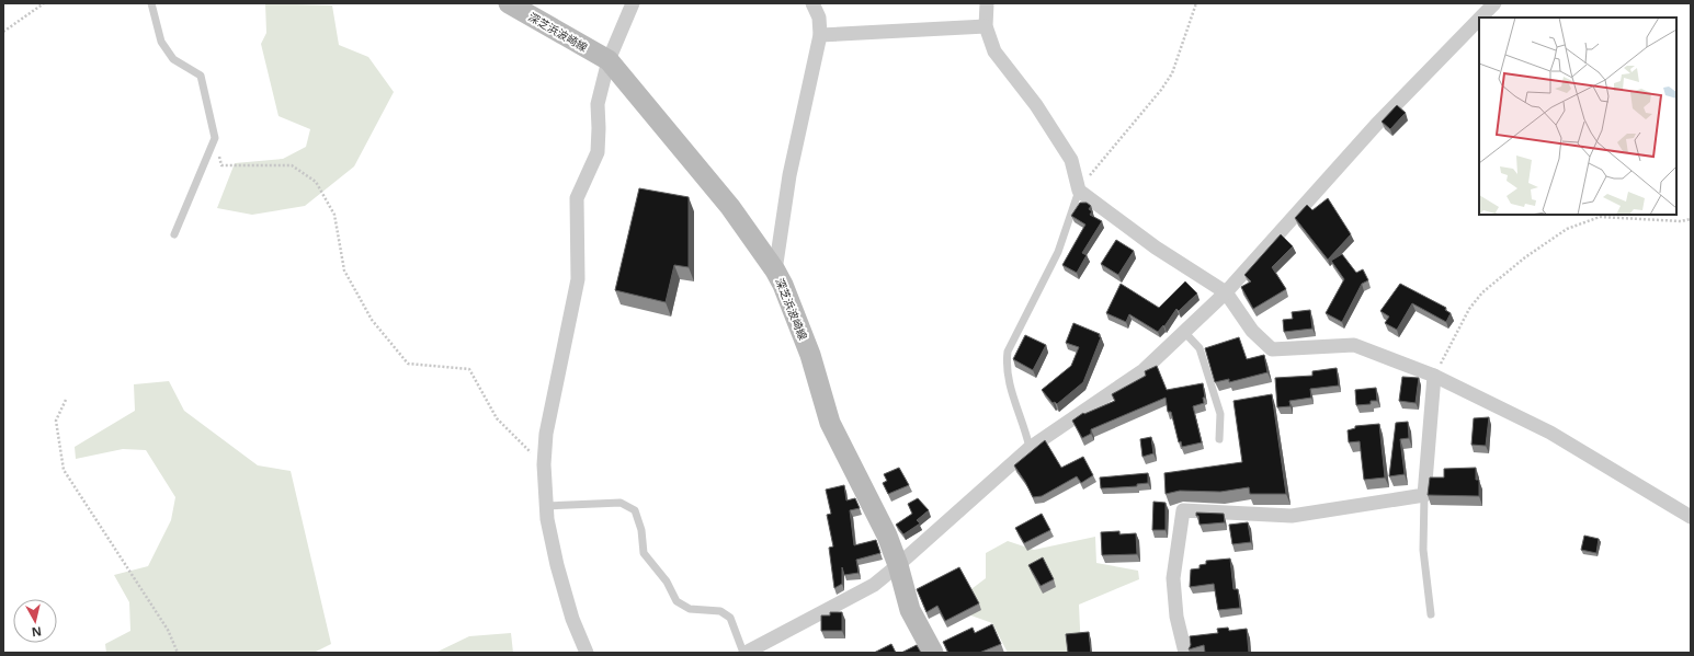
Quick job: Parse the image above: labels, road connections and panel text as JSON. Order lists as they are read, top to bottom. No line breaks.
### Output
{"streets":{"main road":["深芝浜波崎線"]},"north":"bottom"}
